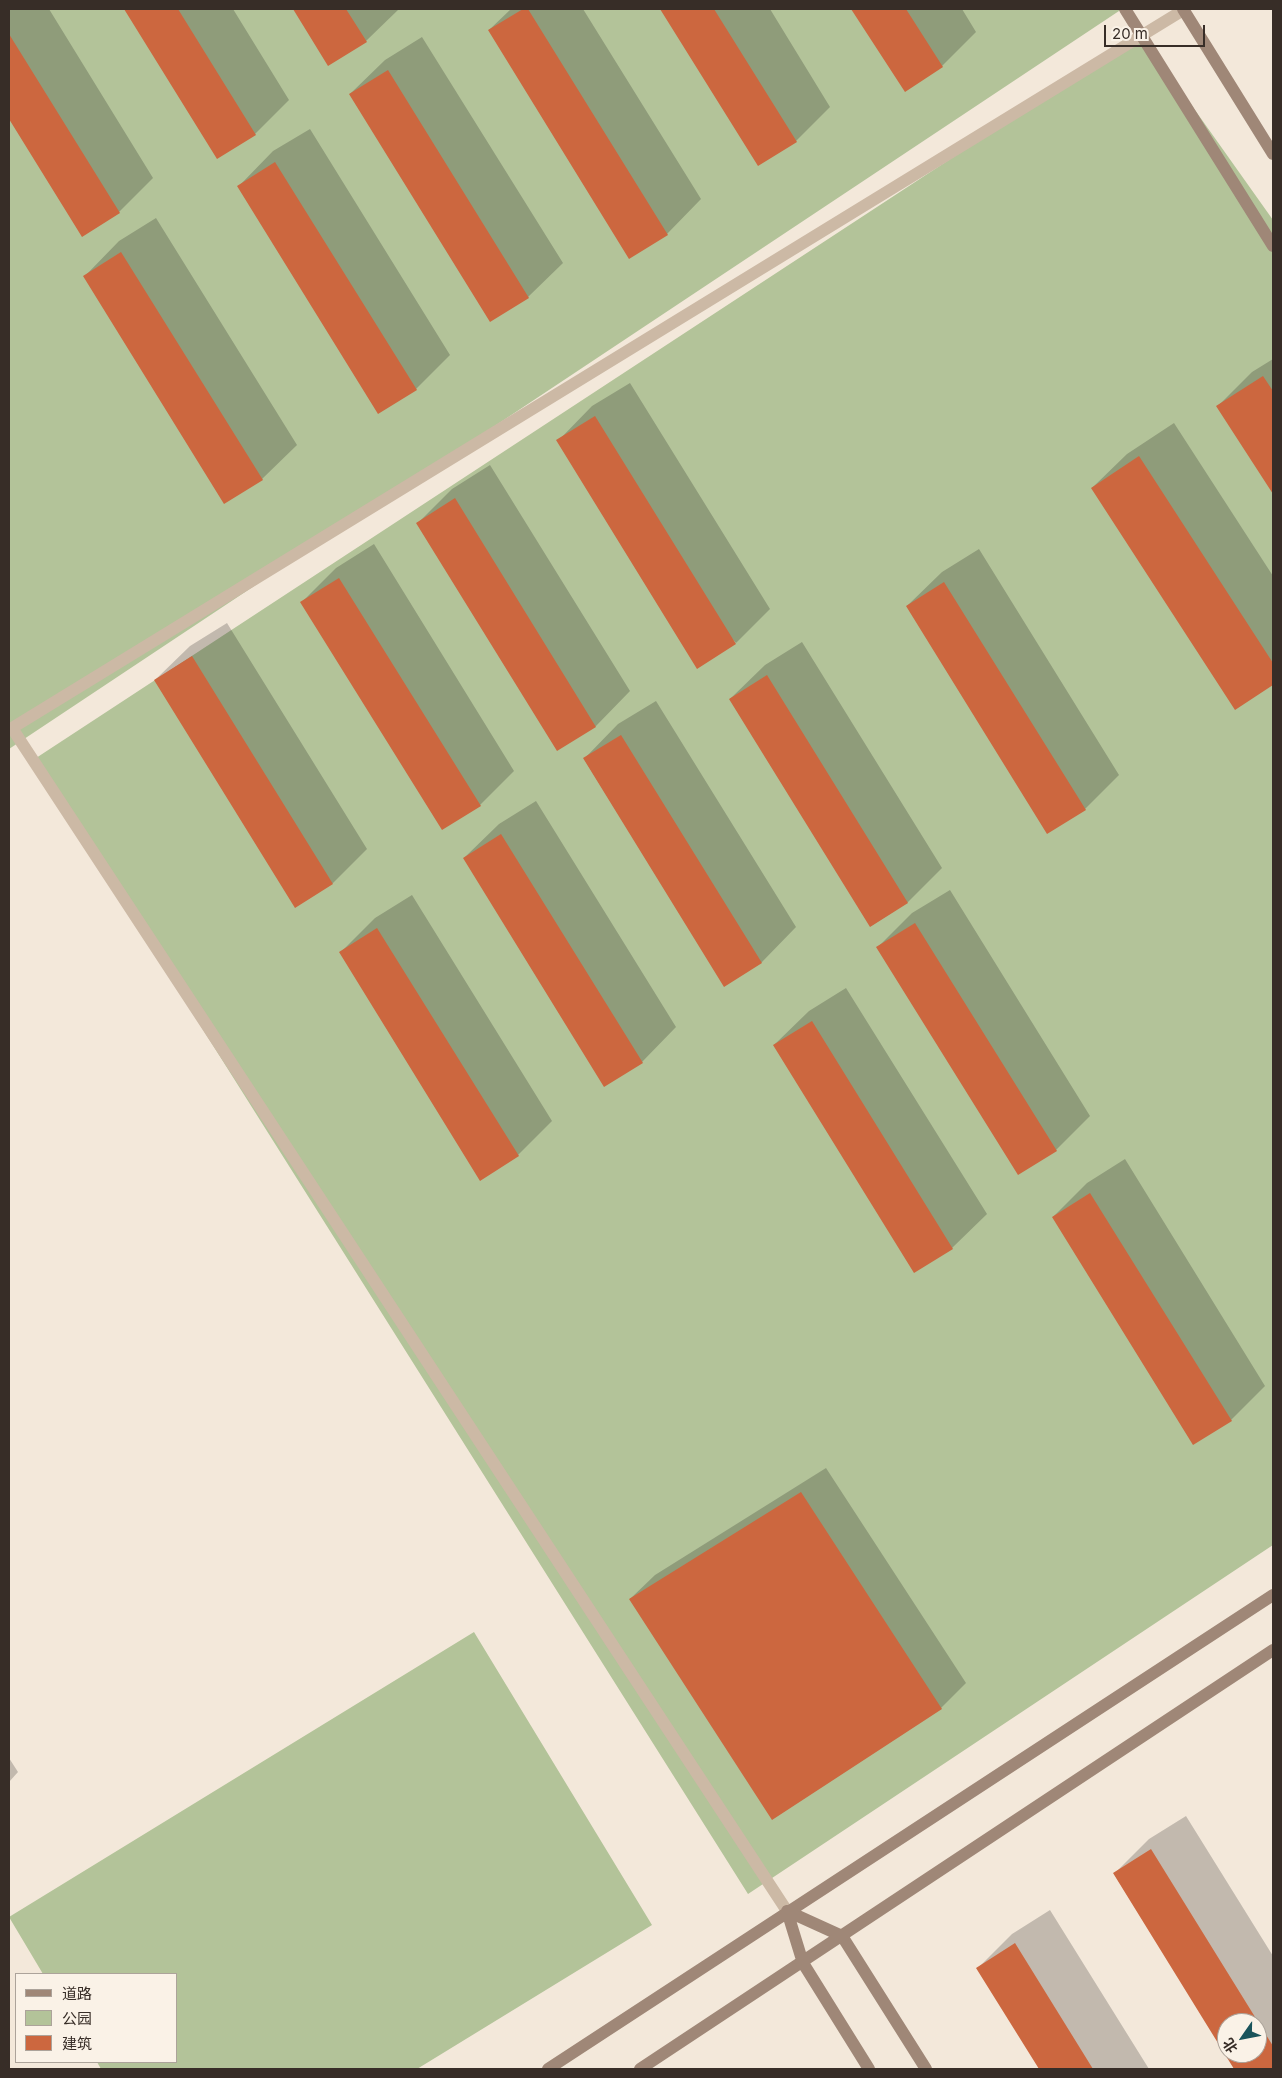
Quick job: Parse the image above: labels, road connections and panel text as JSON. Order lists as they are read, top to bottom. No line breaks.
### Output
{"legend":["道路","公园","建筑"],"scale_bar":"20 m","north":"bottom left"}
